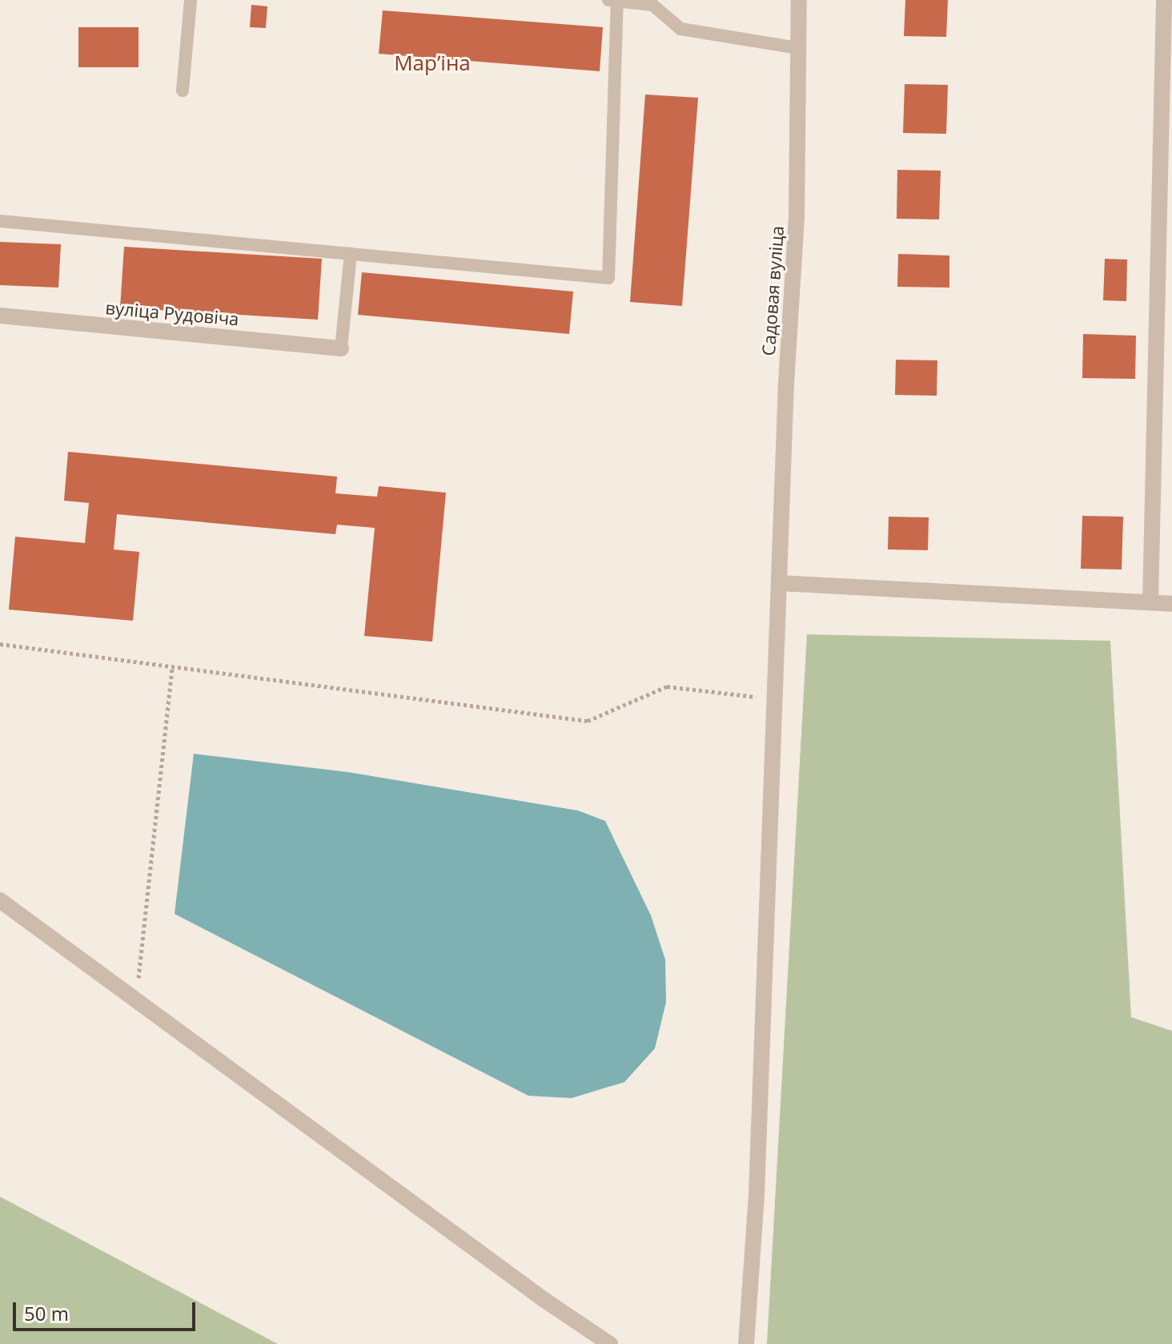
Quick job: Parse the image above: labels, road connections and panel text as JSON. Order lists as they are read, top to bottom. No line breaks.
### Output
{"streets":{"street":["Садовая вуліца","вуліца Рудовіча"]},"districts":["Марʼіна"],"scale_bar":"50 m"}
